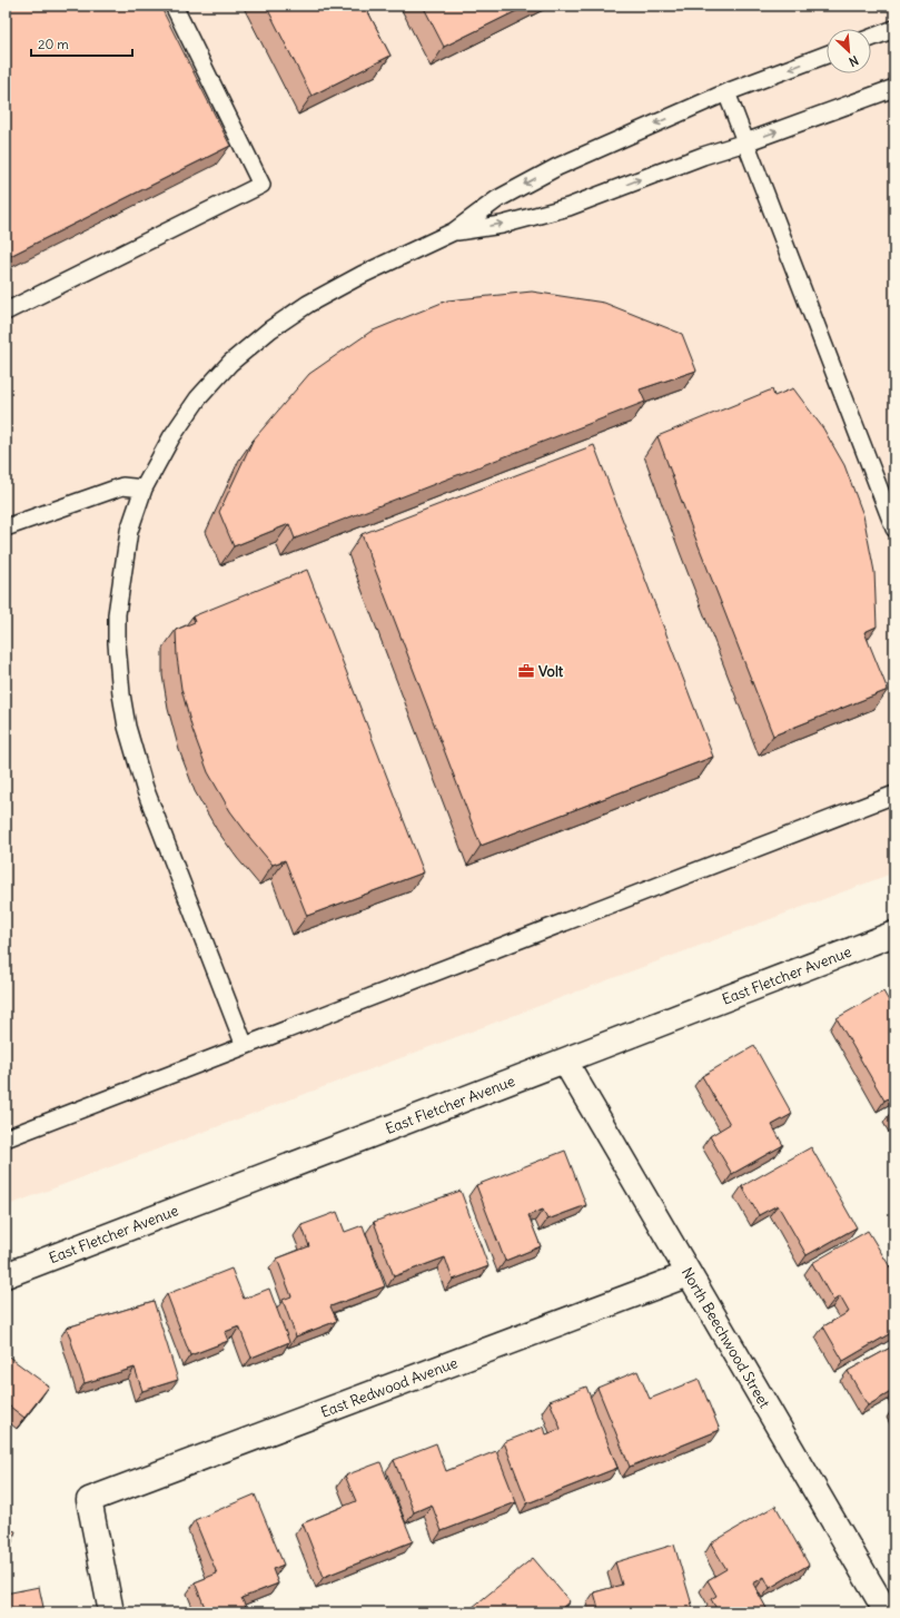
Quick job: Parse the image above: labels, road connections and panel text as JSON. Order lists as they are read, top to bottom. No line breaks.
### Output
{"streets":{"street":["East Fletcher Avenue","North Beechwood Street","East Redwood Avenue"]},"crossings":[["East Fletcher Avenue","North Beechwood Street"],["North Beechwood Street","East Redwood Avenue"]],"places":{"office":["Volt"]},"scale_bar":"20 m","north":"bottom right"}
